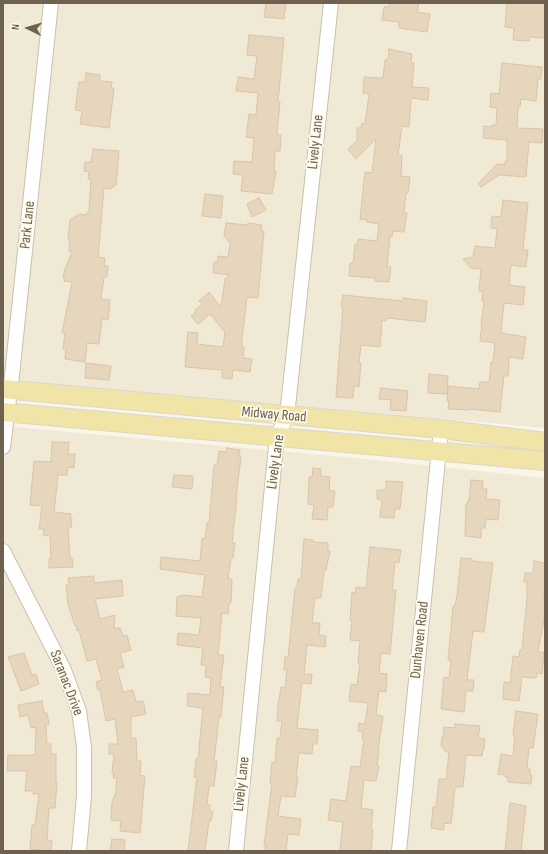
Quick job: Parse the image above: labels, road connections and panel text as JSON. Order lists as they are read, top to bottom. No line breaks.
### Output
{"streets":{"main road":["Midway Road"],"street":["Lively Lane","Park Lane","Dunhaven Road","Saranac Drive"]},"crossings":[["Lively Lane","Midway Road"],["Park Lane","Midway Road"],["Midway Road","Dunhaven Road"]],"north":"left"}
